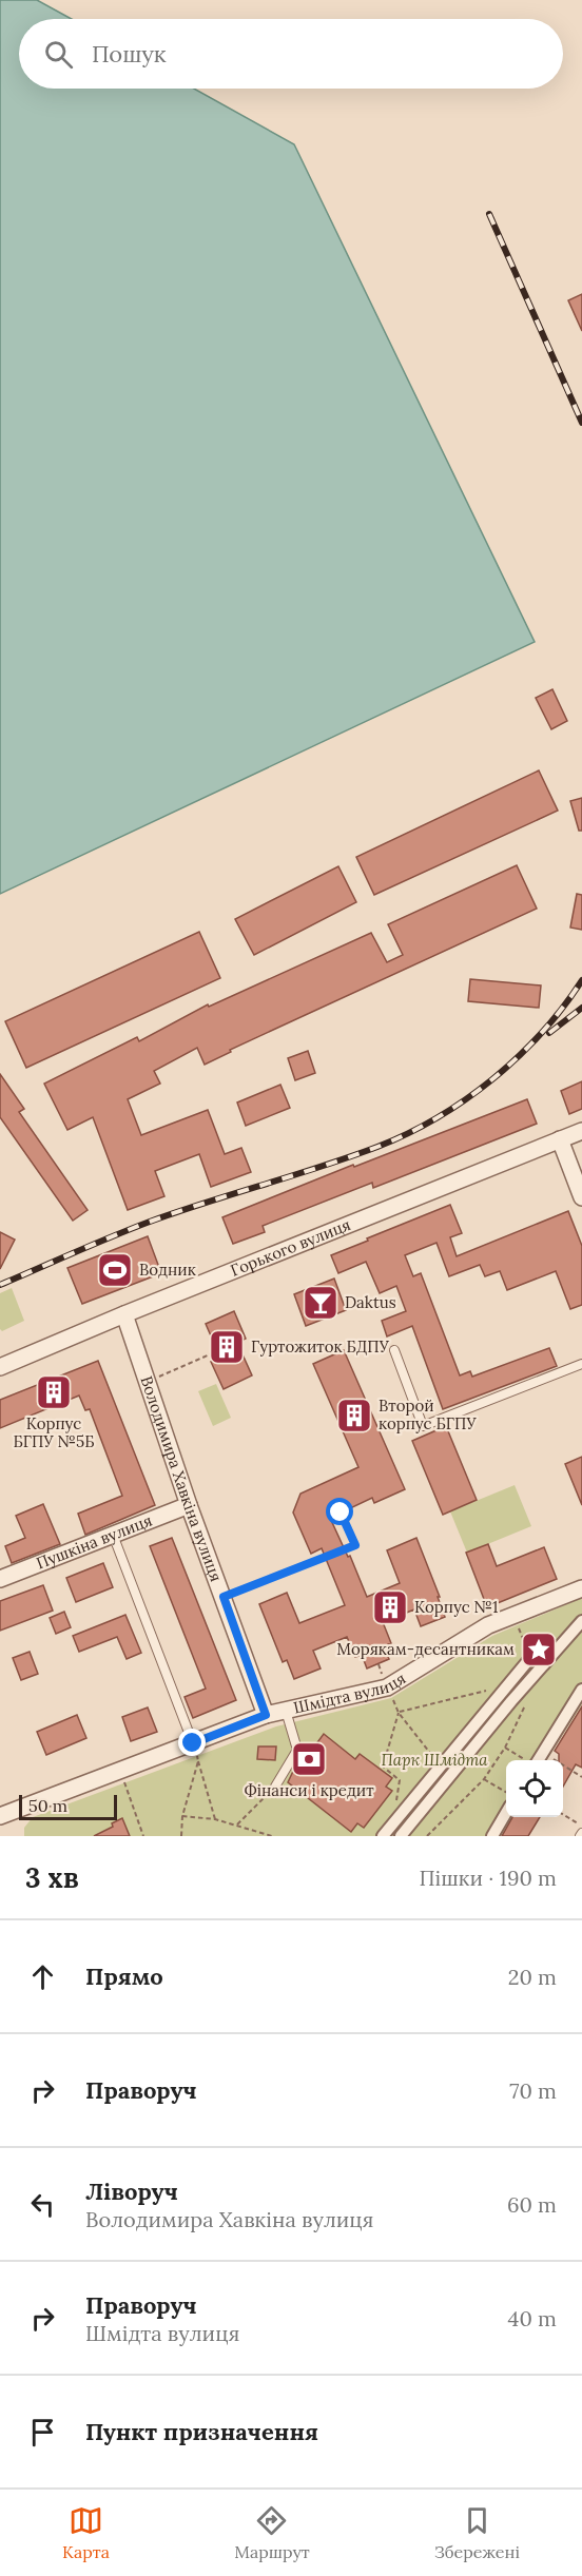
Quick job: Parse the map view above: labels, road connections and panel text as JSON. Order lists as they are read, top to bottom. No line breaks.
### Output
{"streets":{"street":["Горького вулиця","Володимира Хавкіна вулиця","Пушкіна вулиця","Шмідта вулиця"]},"crossings":[["Горького вулиця","Володимира Хавкіна вулиця"],["Володимира Хавкіна вулиця","Пушкіна вулиця"],["Володимира Хавкіна вулиця","Шмідта вулиця"]],"parks":["Парк Шмідта"],"places":{"sports":["Водник"],"bar":["Daktus"],"building":["Гуртожиток БДПУ","Корпус БГПУ №5Б","Второй корпус БГПУ","Корпус №1"],"place":["Морякам-десантникам"],"bank":["Фінанси і кредит"]},"scale_bar":"50 m","page":{"search":"Пошук","scale":"50 m","heading":["3 хв","Пішки · 190 m"],"list":[["Прямо","20 m"],["Праворуч","70 m"],["Ліворуч","Володимира Хавкіна вулиця","60 m"],["Праворуч","Шмідта вулиця","40 m"],"Пункт призначення"],"nav":["Карта","Маршрут","Збережені"]}}
